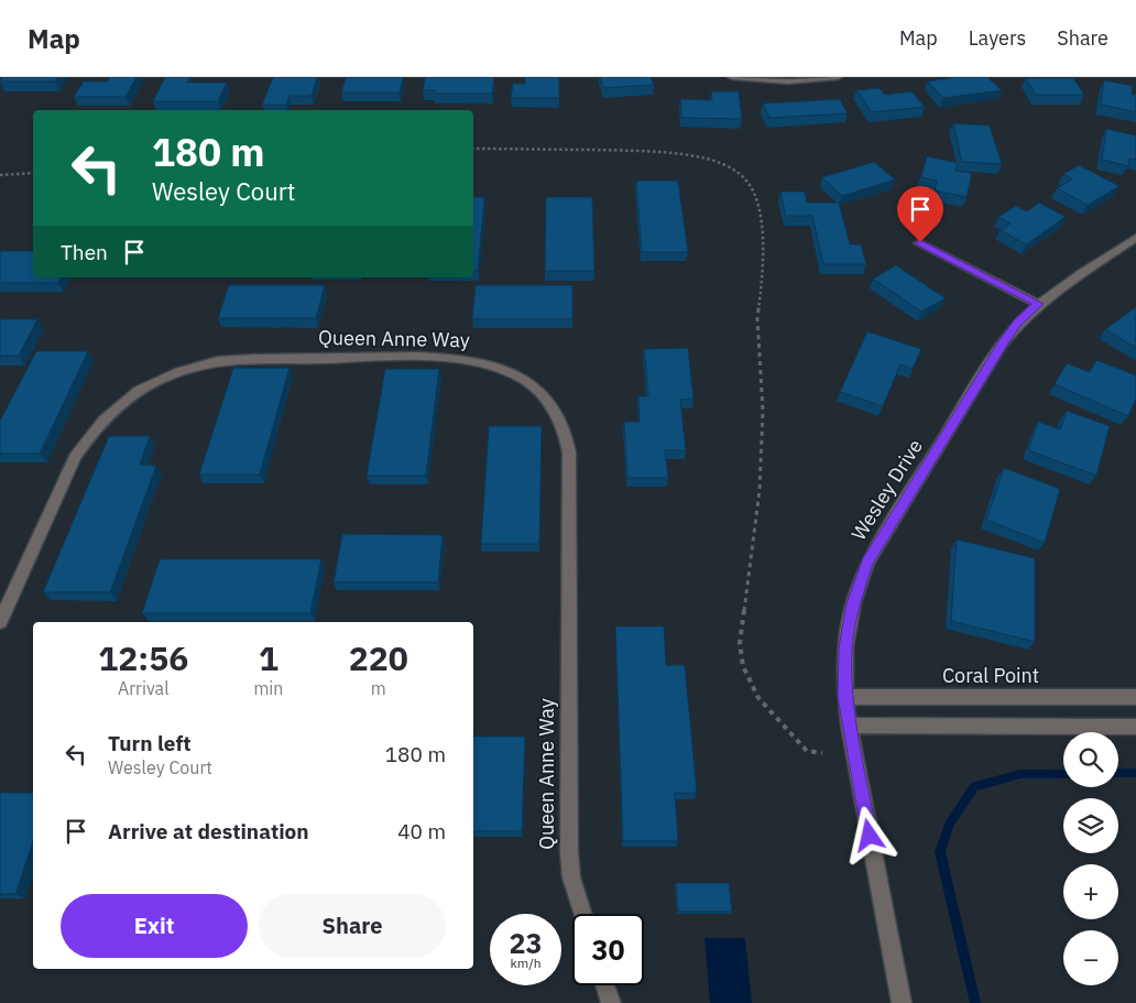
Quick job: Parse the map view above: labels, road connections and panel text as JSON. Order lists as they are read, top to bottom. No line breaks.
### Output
{"streets":{"street":["Queen Anne Way","Wesley Drive","Coral Point"]},"crossings":[["Wesley Drive","Coral Point"]],"page":{"header":"Map","nav":["Map","Layers","Share"],"turn":["180 m","Wesley Court"],"then":"Then","eta":["12:56","Arrival","1","min","220","m"],"list":[{"name":"Turn left","note":"Wesley Court","value":"180 m"},{"name":"Arrive at destination","value":"40 m"}],"map_buttons":["+","−"],"buttons":["Exit","Share"],"speed":"23 km/h","limit":"30"}}
